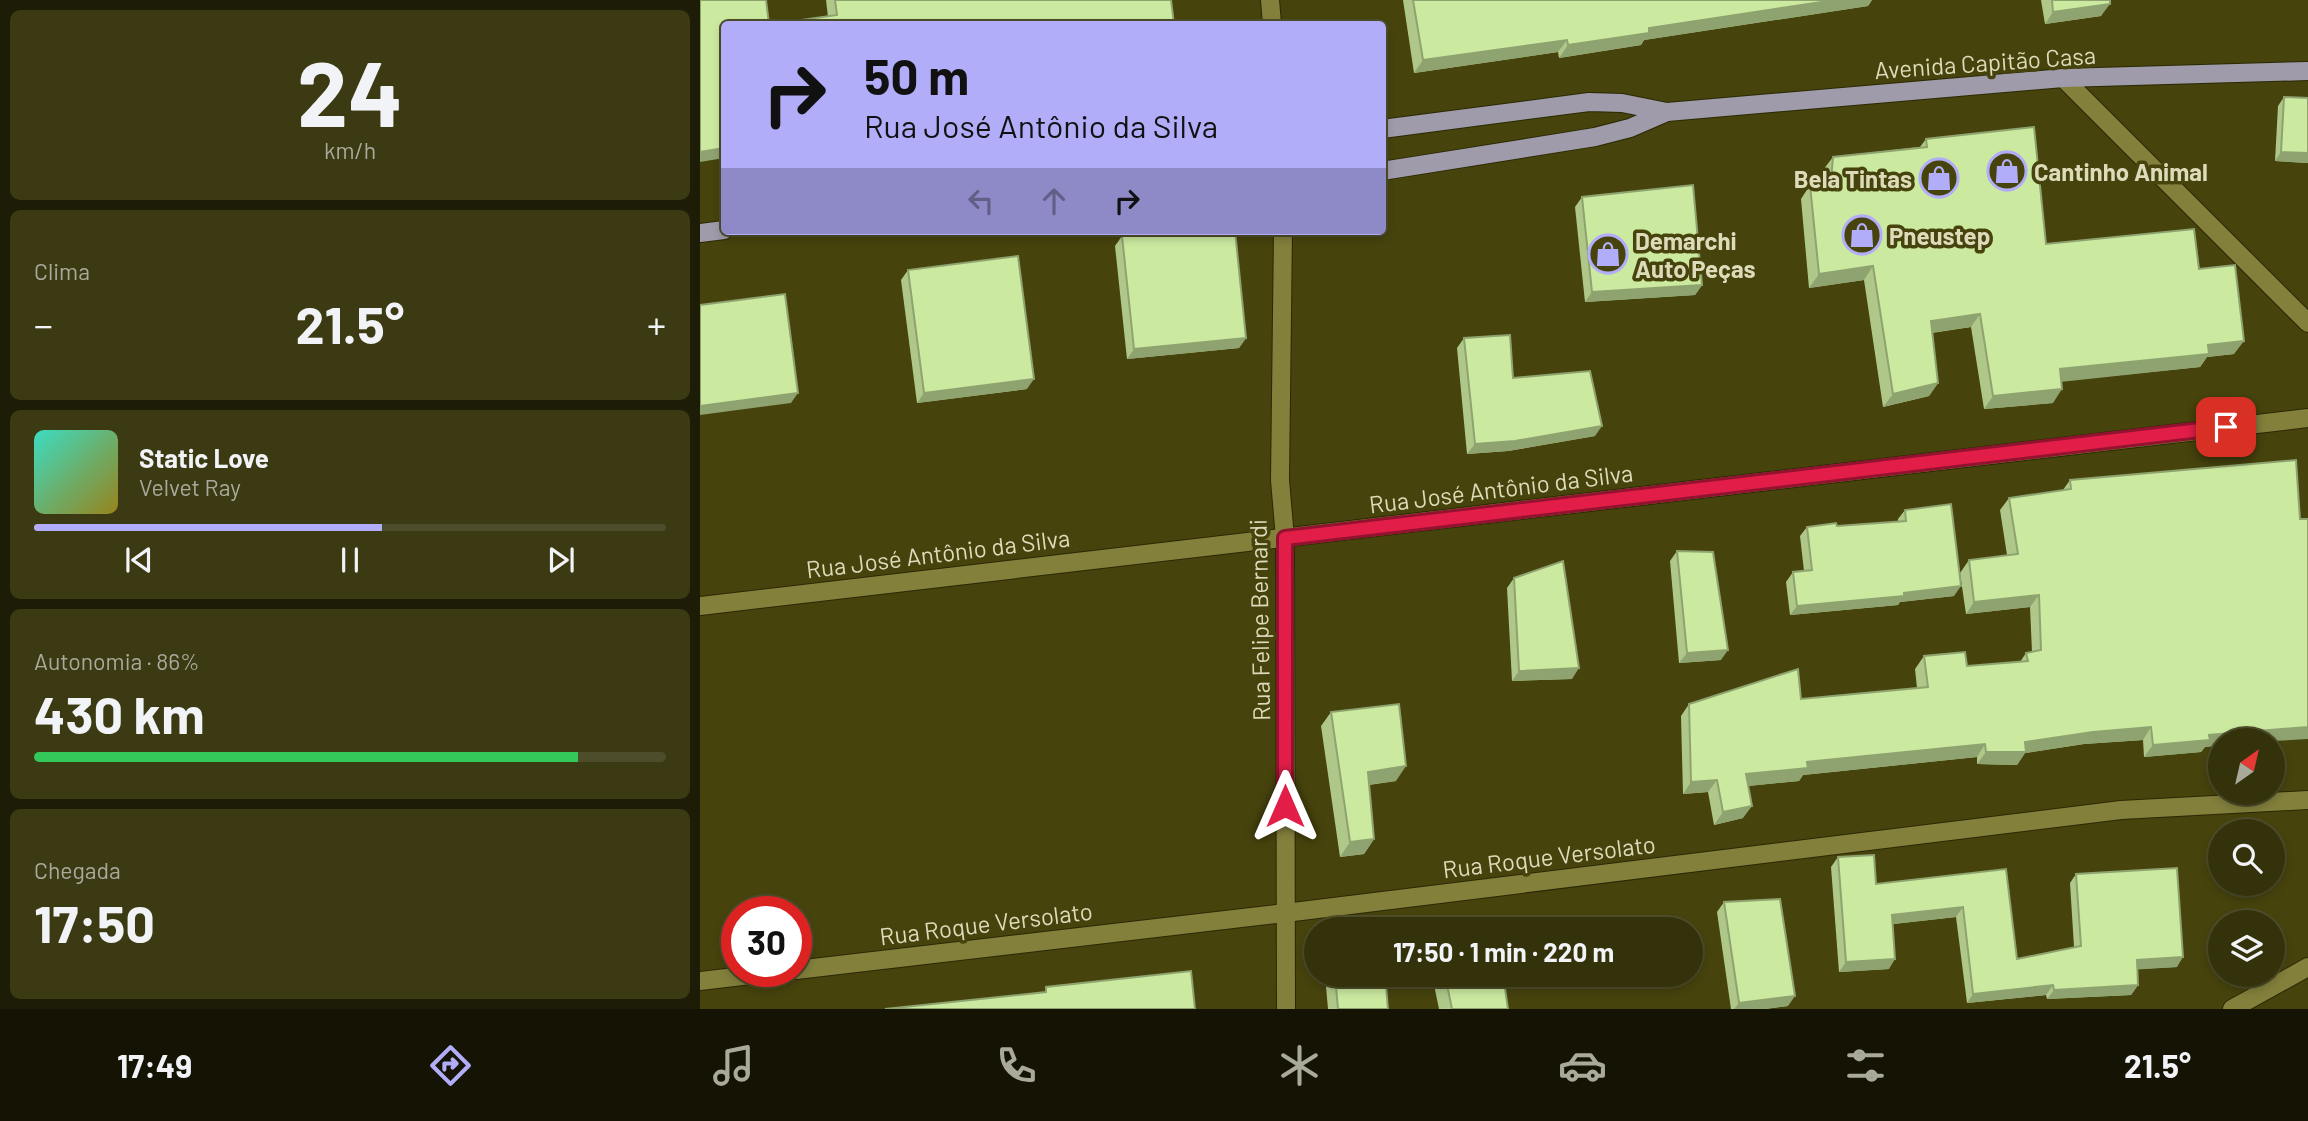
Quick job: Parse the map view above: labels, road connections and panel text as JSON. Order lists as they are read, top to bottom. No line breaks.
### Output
{"streets":{"main road":["Avenida Capitão Casa"],"street":["Rua José Antônio da Silva","Rua Felipe Bernardi","Rua Roque Versolato"]},"crossings":[["Rua José Antônio da Silva","Rua Felipe Bernardi"],["Rua Felipe Bernardi","Rua Roque Versolato"]],"places":{"shop":["Cantinho Animal","Bela Tintas","Pneustep","Demarchi Auto Peças"]},"north":"top right","page":{"tile":[["24","km/h"],"Clima",["Autonomia · 86%","430 km"],["Chegada","17:50"]],"turn":["50 m","Rua José Antônio da Silva"],"heat":["−","21.5°","+"],"song":["Static Love","Velvet Ray"],"limit":"30","trip":"17:50 · 1 min · 220 m","tabs":["17:49","21.5°"]}}
